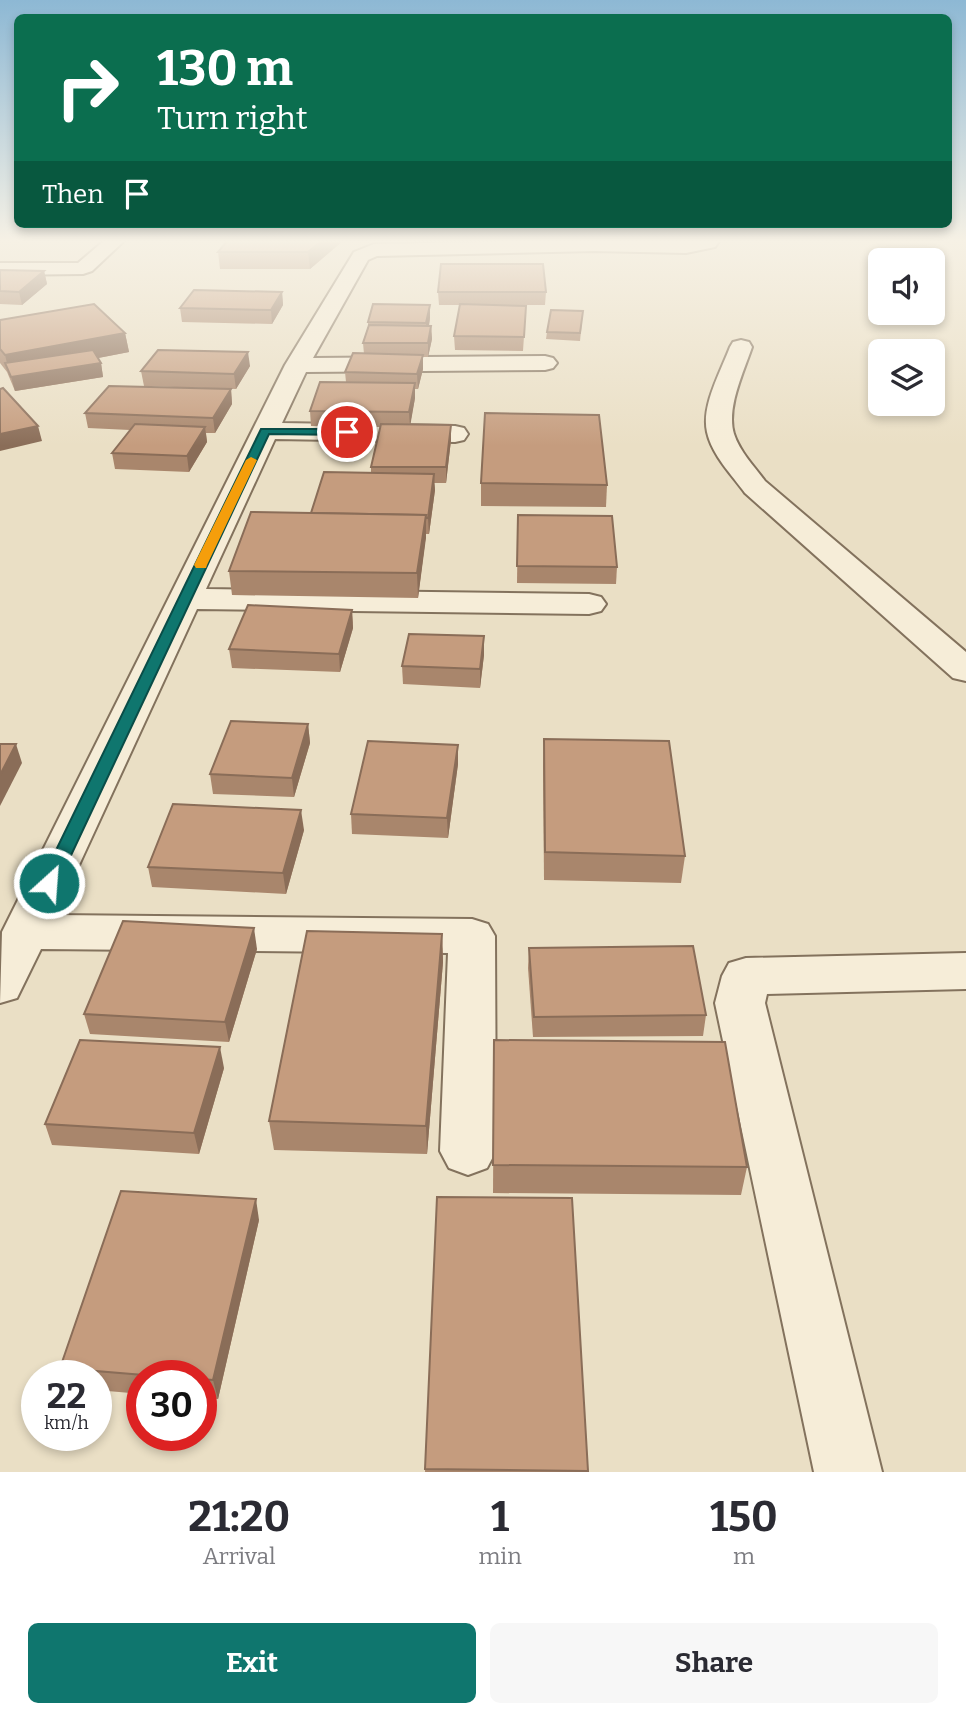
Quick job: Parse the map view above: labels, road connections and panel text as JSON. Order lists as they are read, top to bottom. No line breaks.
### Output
{"page":{"turn":["130 m","Turn right"],"then":"Then","speed":"22 km/h","limit":"30","eta":["21:20","Arrival","1","min","150","m"],"buttons":["Exit","Share"]}}
